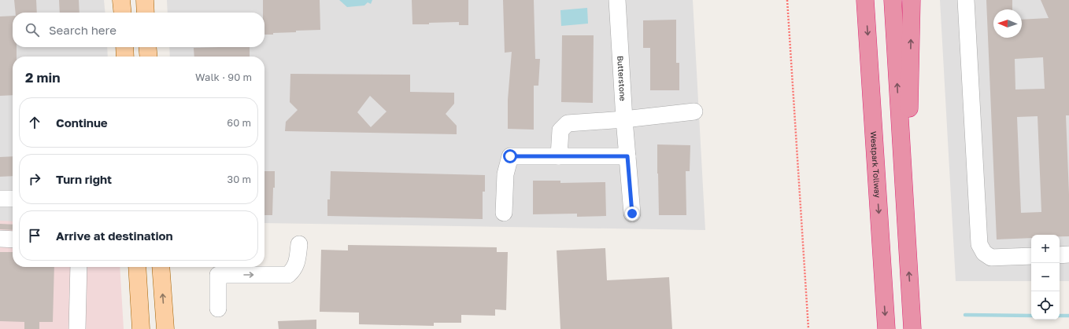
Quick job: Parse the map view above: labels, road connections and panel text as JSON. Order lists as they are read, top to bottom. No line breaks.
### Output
{"streets":{"highway":["Westpark Tollway"],"lane":["Butterstone"]},"north":"left","page":{"search":"Search here","heading":["2 min","Walk · 90 m"],"list":[["Continue","60 m"],["Turn right","30 m"],"Arrive at destination"],"map_buttons":["+","−"]}}
